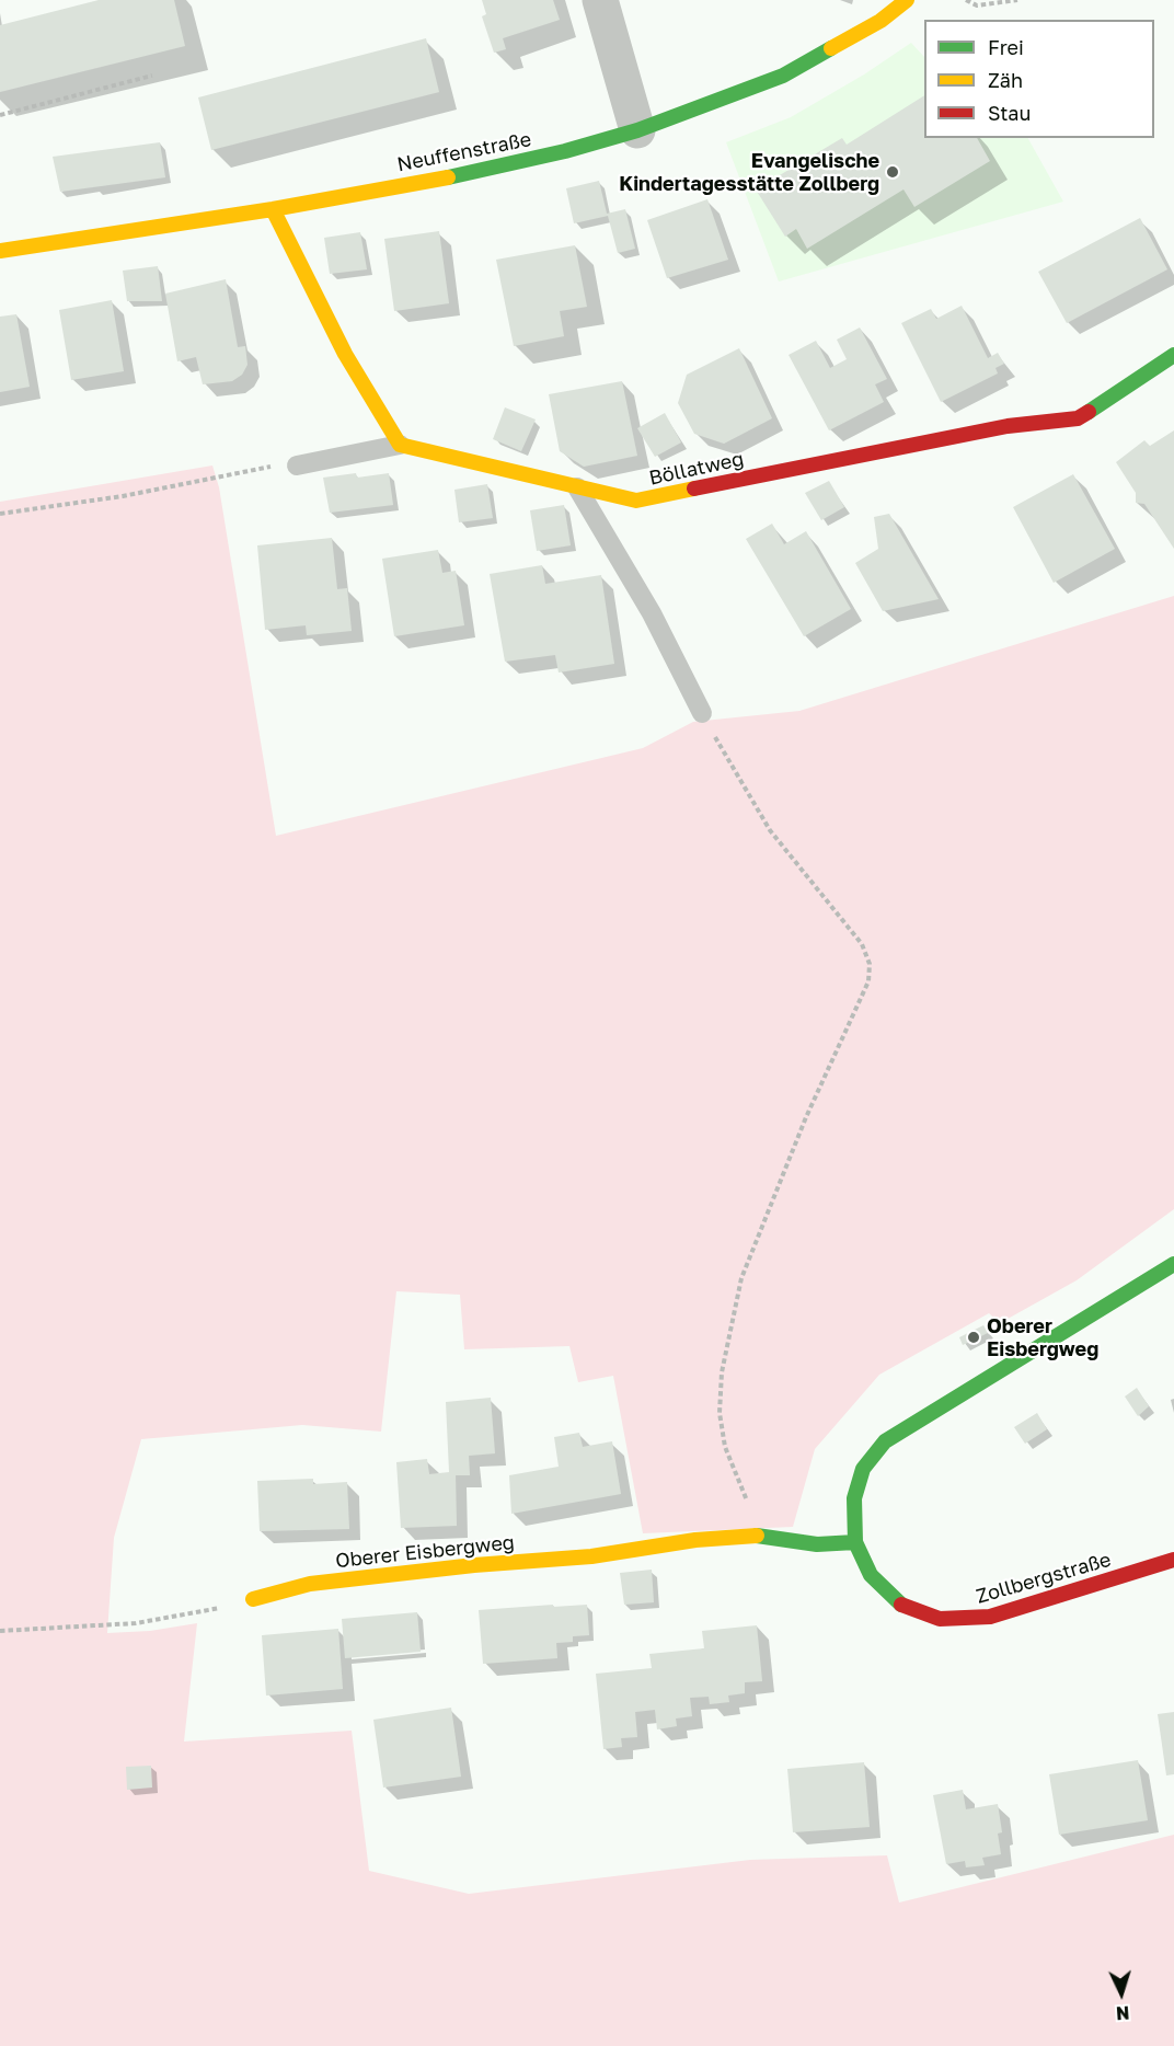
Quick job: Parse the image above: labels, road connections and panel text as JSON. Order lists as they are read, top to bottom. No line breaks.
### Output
{"streets":{"street":["Neuffenstraße","Böllatweg","Oberer Eisbergweg","Zollbergstraße"]},"crossings":[["Oberer Eisbergweg","Zollbergstraße"]],"places":["Evangelische Kindertagesstätte Zollberg","Oberer Eisbergweg"],"legend":["Frei","Zäh","Stau"],"north":"bottom"}
